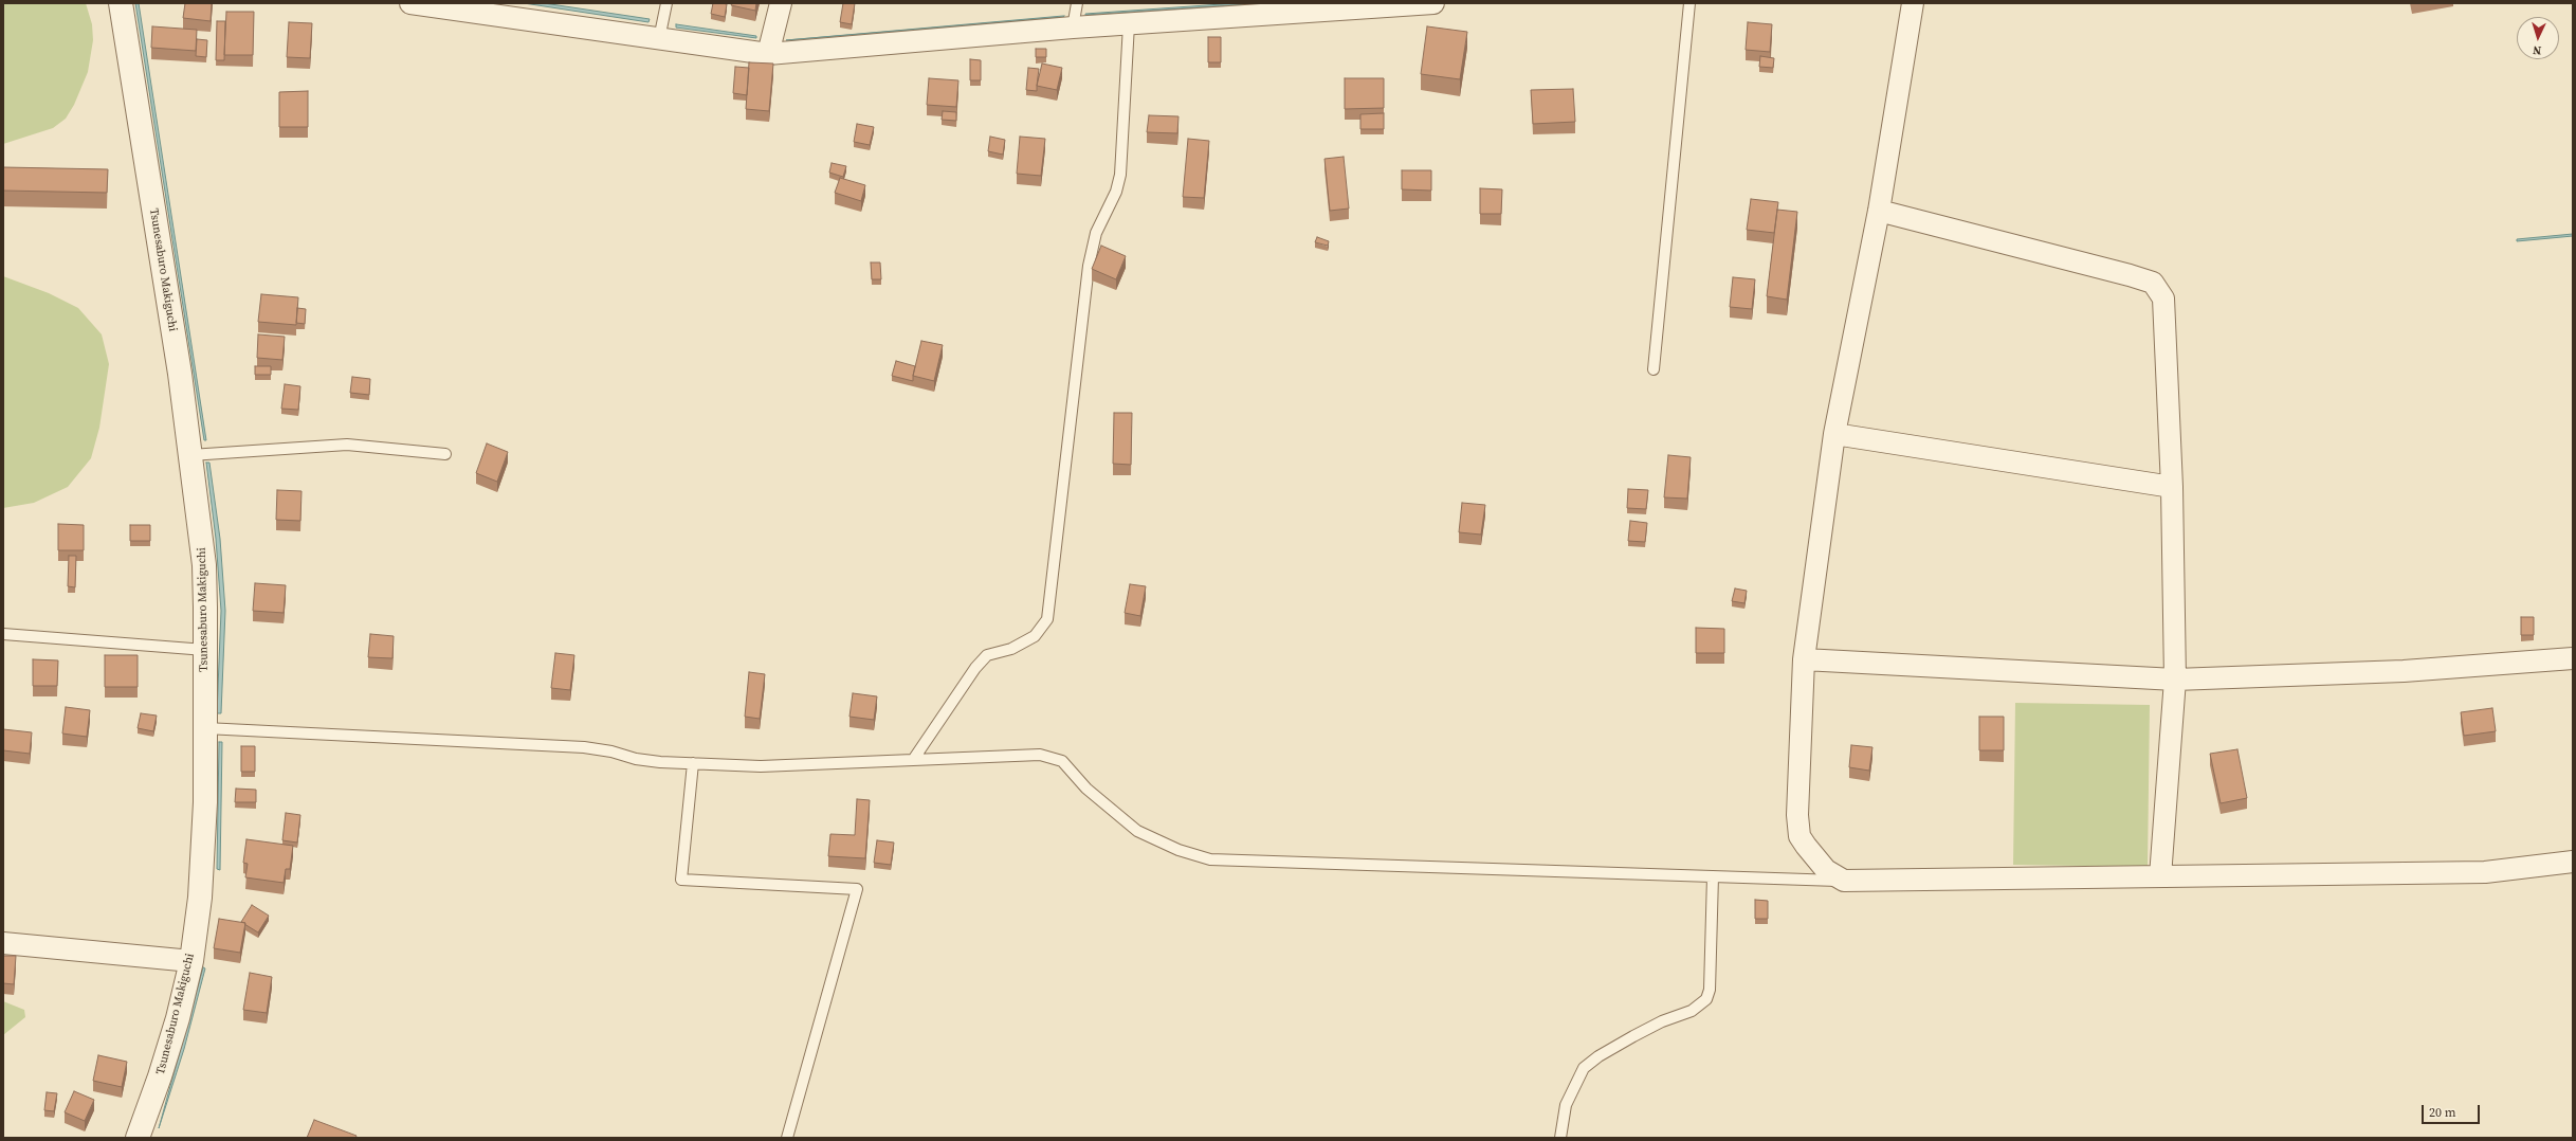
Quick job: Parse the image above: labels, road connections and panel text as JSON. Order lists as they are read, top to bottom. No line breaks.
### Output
{"streets":{"street":["Tsunesaburo Makiguchi"]},"scale_bar":"20 m","north":"bottom"}
